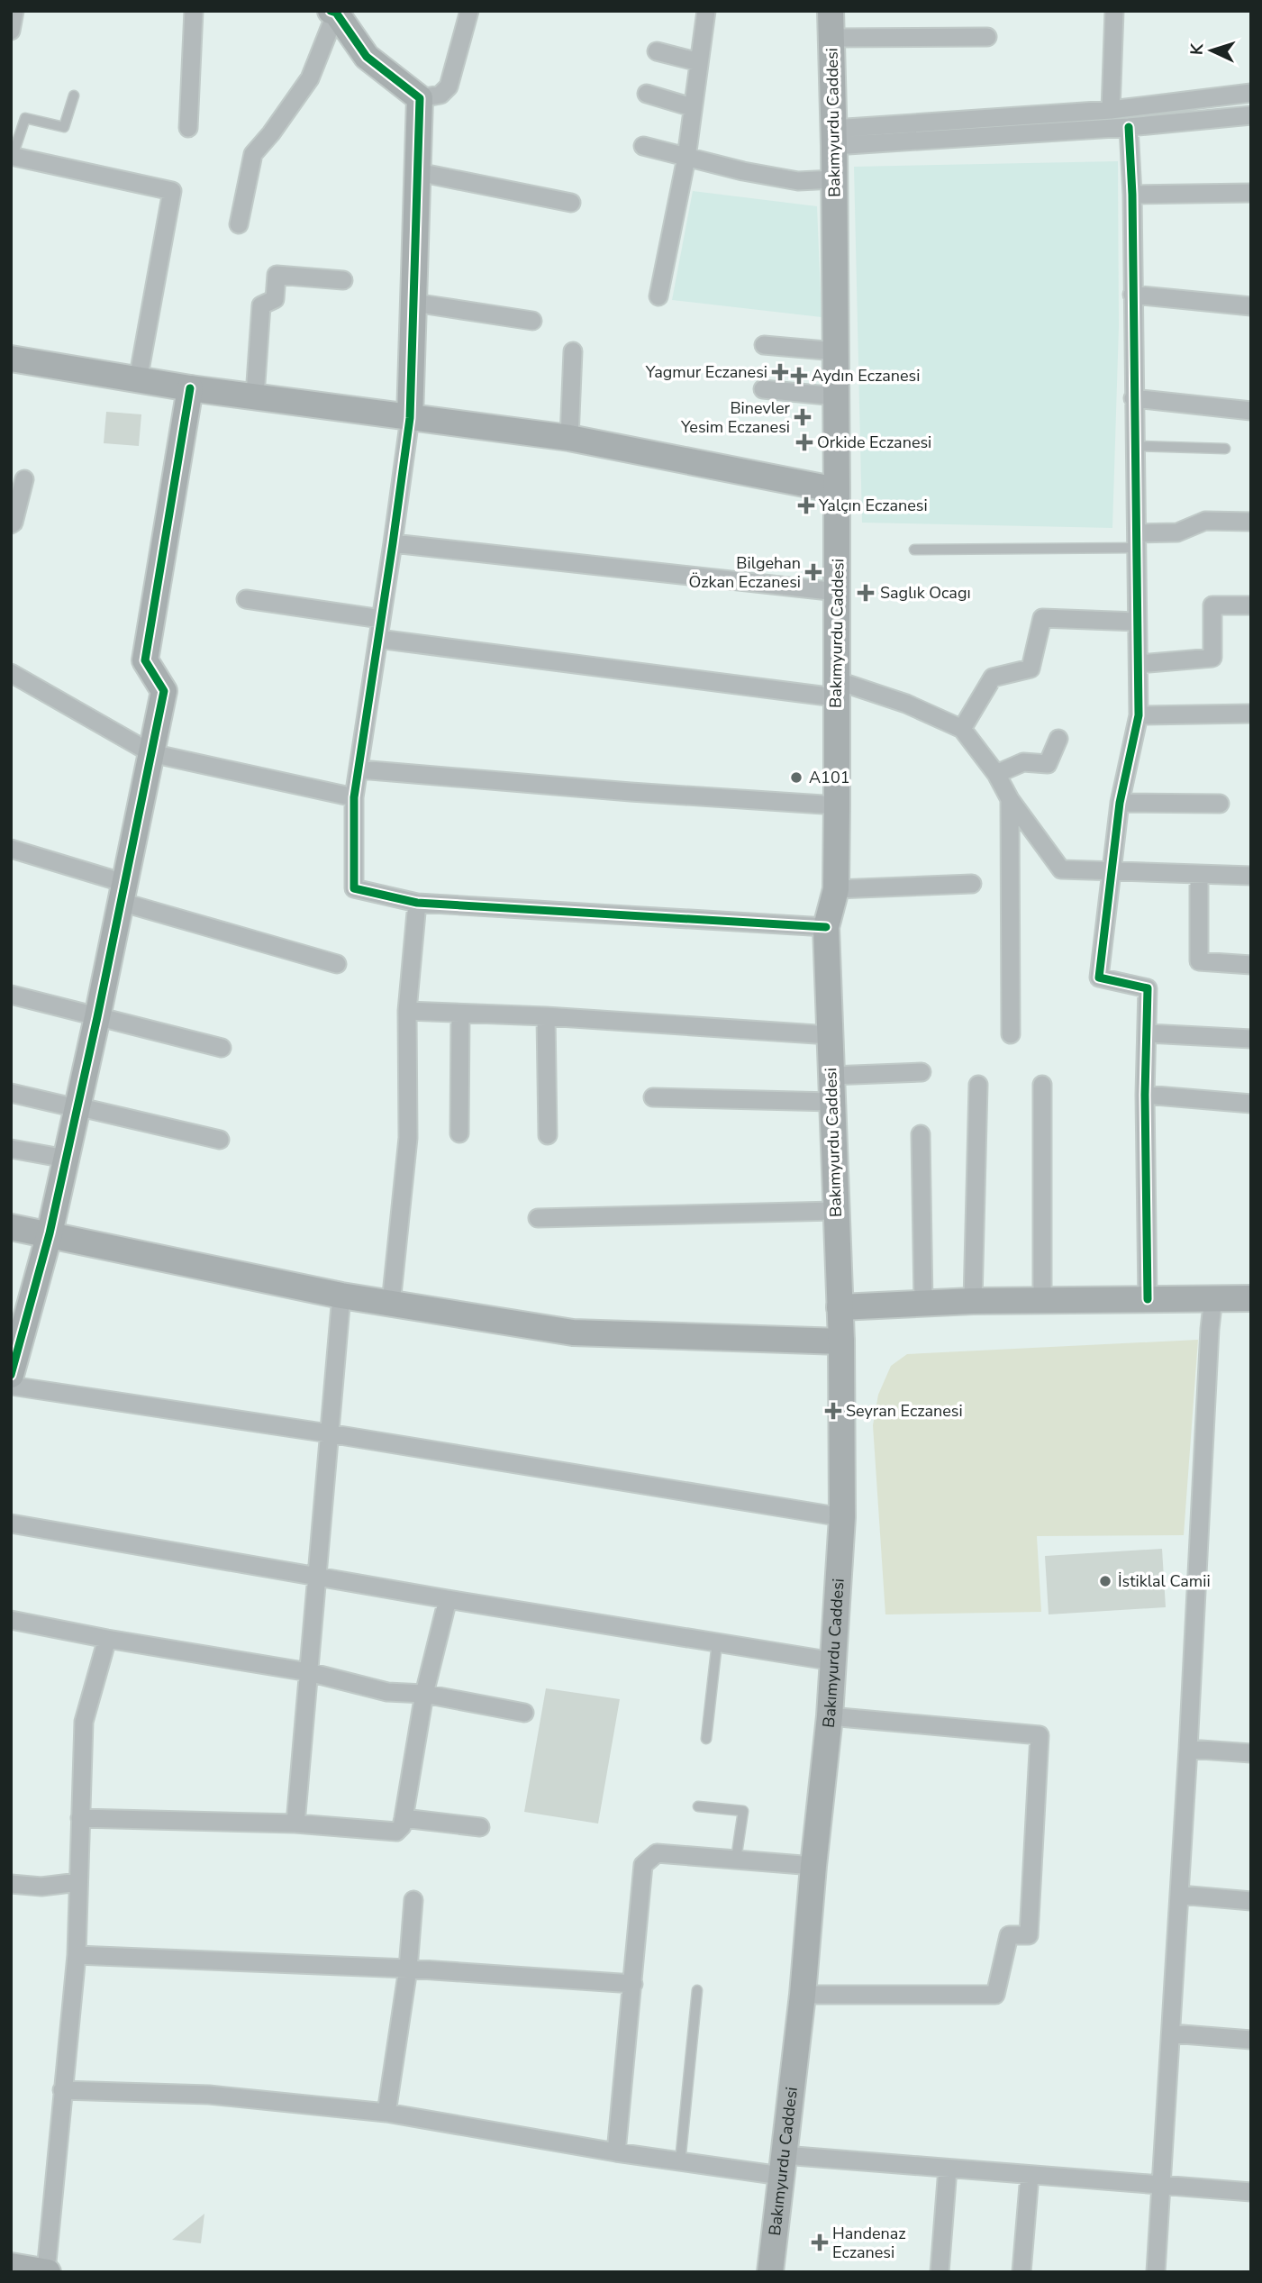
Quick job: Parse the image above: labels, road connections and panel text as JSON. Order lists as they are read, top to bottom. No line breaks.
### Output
{"streets":{"street":["Bakımyurdu Caddesi"]},"places":{"health":["Yagmur Eczanesi","Aydın Eczanesi","Binevler Yesim Eczanesi","Orkide Eczanesi","Yalçın Eczanesi","Bilgehan Özkan Eczanesi","Saglık Ocagı","Seyran Eczanesi","Handenaz Eczanesi"],"other":["A101","İstiklal Camii"]},"north":"left"}
